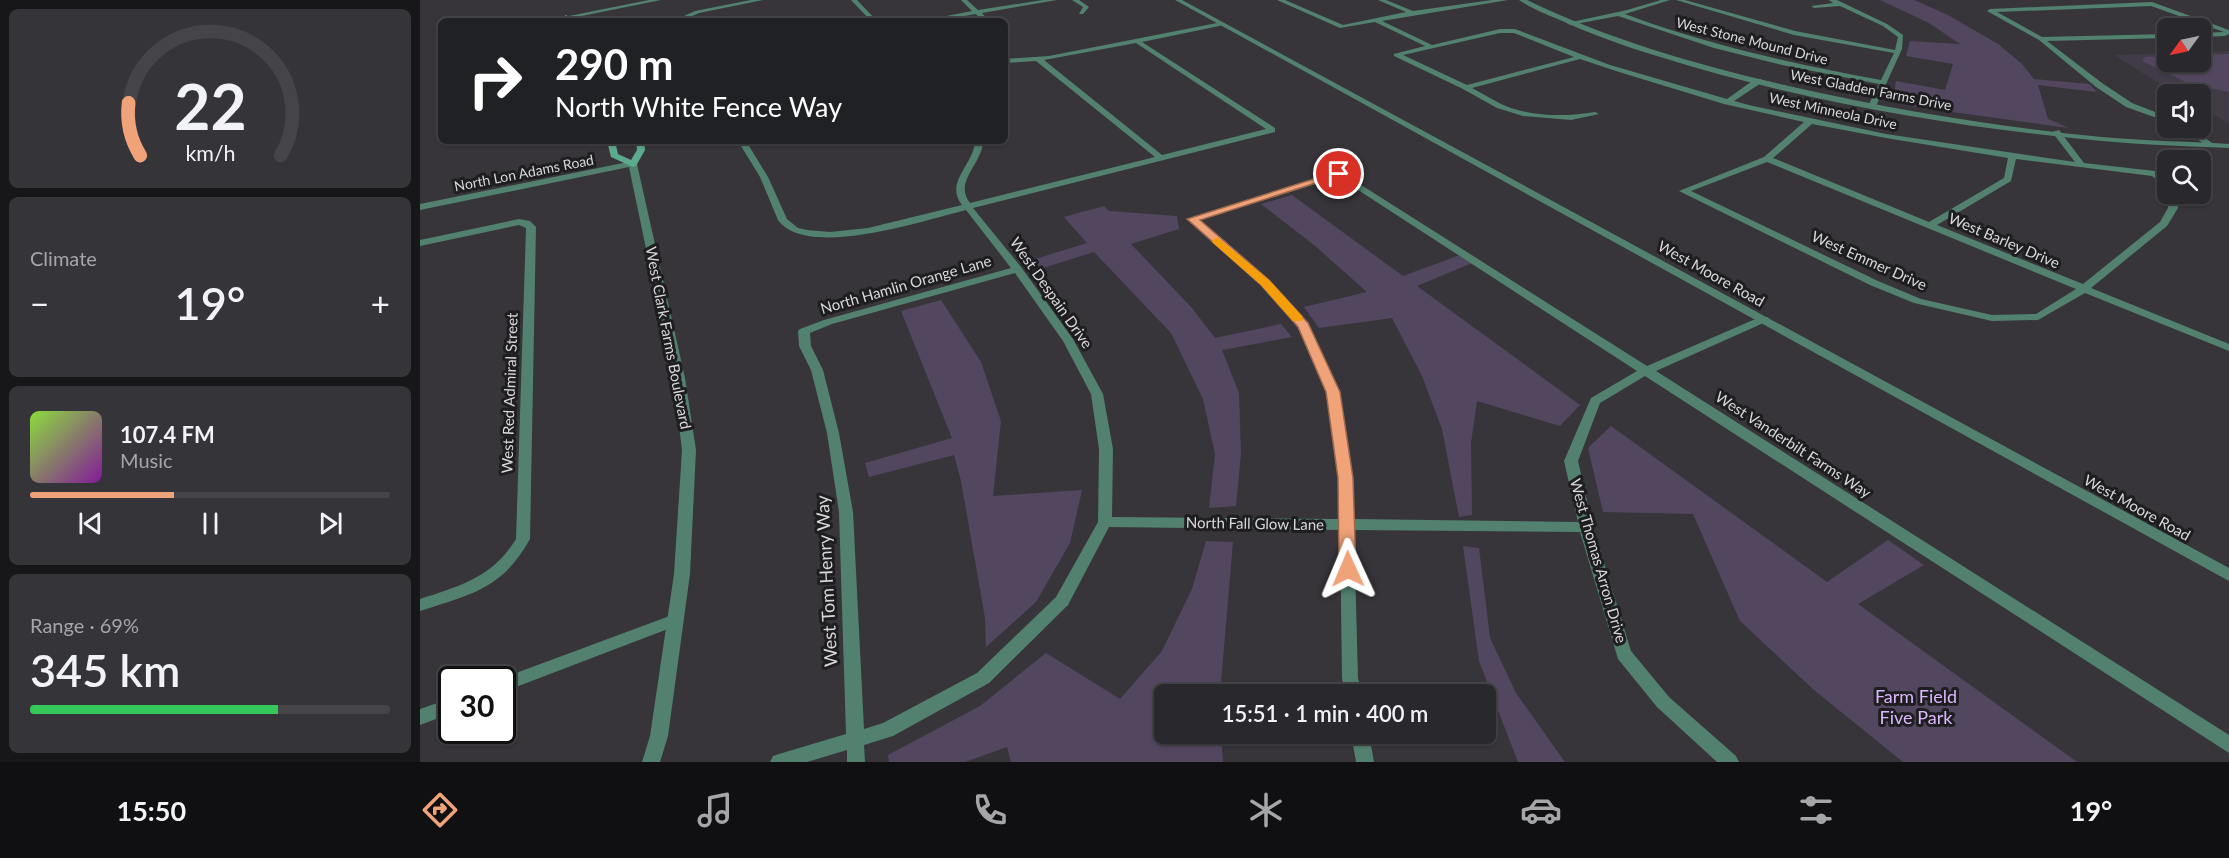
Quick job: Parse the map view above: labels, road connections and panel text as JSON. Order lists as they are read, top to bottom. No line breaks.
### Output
{"streets":{"main road":["West Clark Farms Boulevard"],"street":["West Stone Mound Drive","West Gladden Farms Drive","West Minneola Drive","North Lon Adams Road","West Barley Drive","West Emmer Drive","West Moore Road","North Hamlin Orange Lane","West Despain Drive","West Red Admiral Street","West Vanderbilt Farms Way","North Fall Glow Lane","West Thomas Arron Drive","West Tom Henry Way"]},"crossings":[["North Lon Adams Road","West Clark Farms Boulevard"],["West Barley Drive","West Emmer Drive"],["West Moore Road","West Thomas Arron Drive"],["North Hamlin Orange Lane","West Despain Drive"],["North Hamlin Orange Lane","West Tom Henry Way"],["West Despain Drive","North Fall Glow Lane"],["West Despain Drive","West Tom Henry Way"],["West Vanderbilt Farms Way","North Fall Glow Lane"],["West Vanderbilt Farms Way","West Thomas Arron Drive"],["North Fall Glow Lane","West Thomas Arron Drive"]],"parks":["Farm Field Five Park"],"north":"bottom left","page":{"turn":["290 m","North White Fence Way"],"tile":["Climate",["Range · 69%","345 km"]],"heat":["−","19°","+"],"song":["107.4 FM","Music"],"limit":"30","trip":"15:51 · 1 min · 400 m","tabs":["15:50","19°"],"gauge":["22","km/h"]}}
